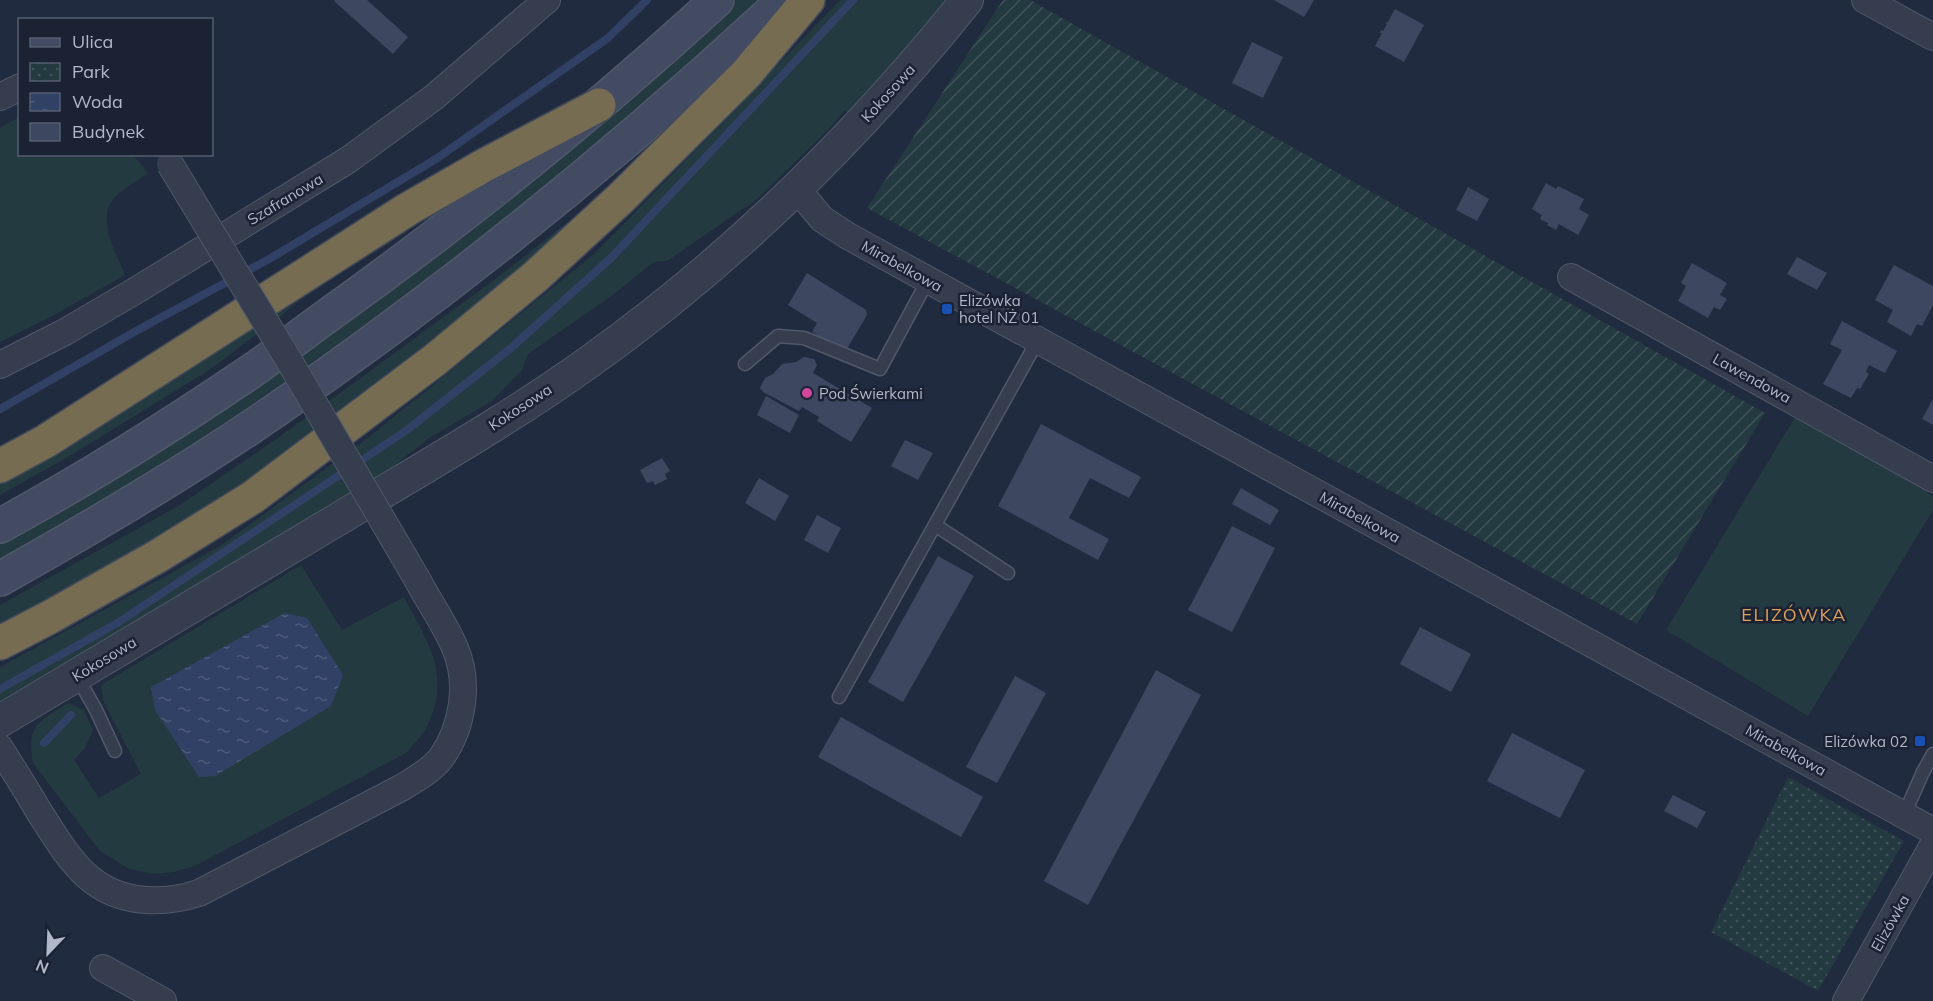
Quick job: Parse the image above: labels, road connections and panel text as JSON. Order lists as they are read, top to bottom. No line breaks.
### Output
{"streets":{"street":["Kokosowa","Szafranowa","Mirabelkowa","Lawendowa","Elizówka"]},"crossings":[["Kokosowa","Mirabelkowa"]],"districts":["ELIZÓWKA"],"places":{"transit":["Elizówka hotel NŻ 01","Elizówka 02"],"other":["Pod Świerkami"]},"legend":["Ulica","Park","Woda","Budynek"],"north":"bottom left"}
